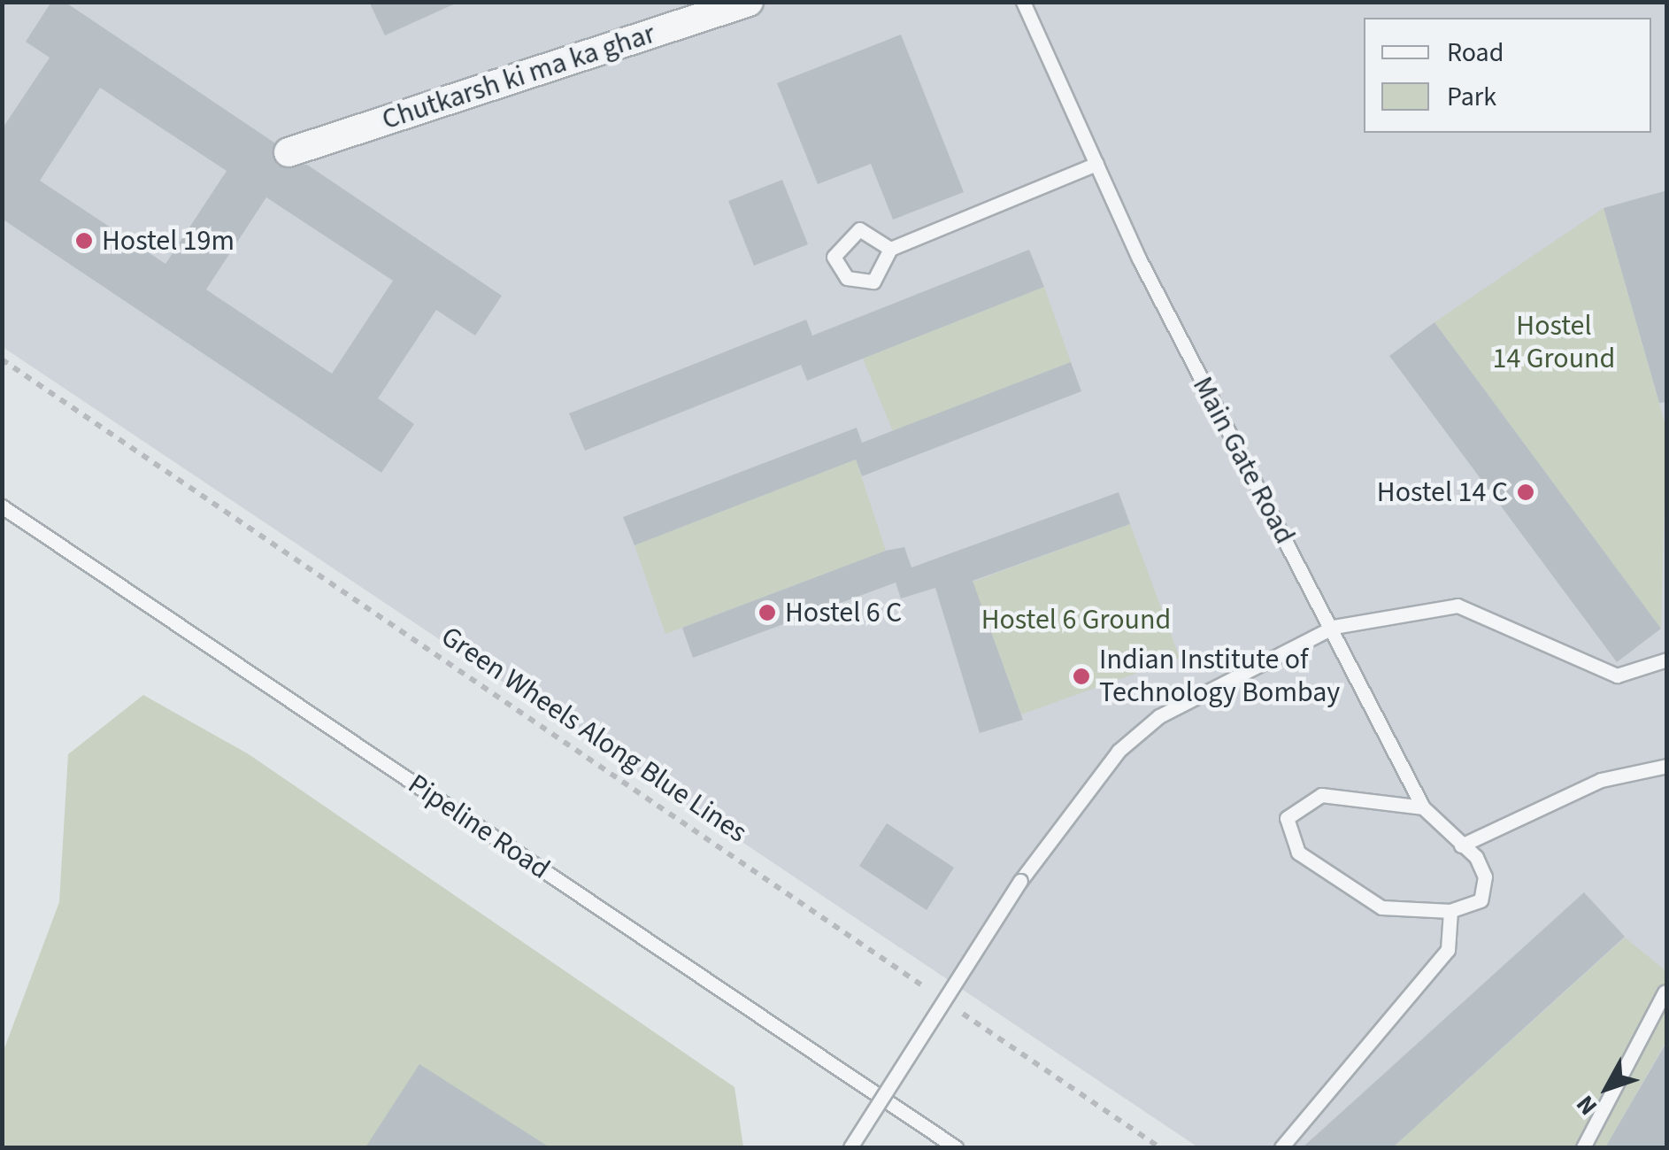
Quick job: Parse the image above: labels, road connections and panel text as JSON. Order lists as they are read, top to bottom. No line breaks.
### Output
{"streets":{"street":["Chutkarsh ki ma ka ghar"],"lane":["Main Gate Road","Pipeline Road"],"path":["Green Wheels Along Blue Lines"]},"parks":["Hostel 14 Ground","Hostel 6 Ground"],"places":["Hostel 19m","Hostel 14 C","Hostel 6 C","Indian Institute of Technology Bombay"],"legend":["Road","Park"],"north":"bottom left"}
